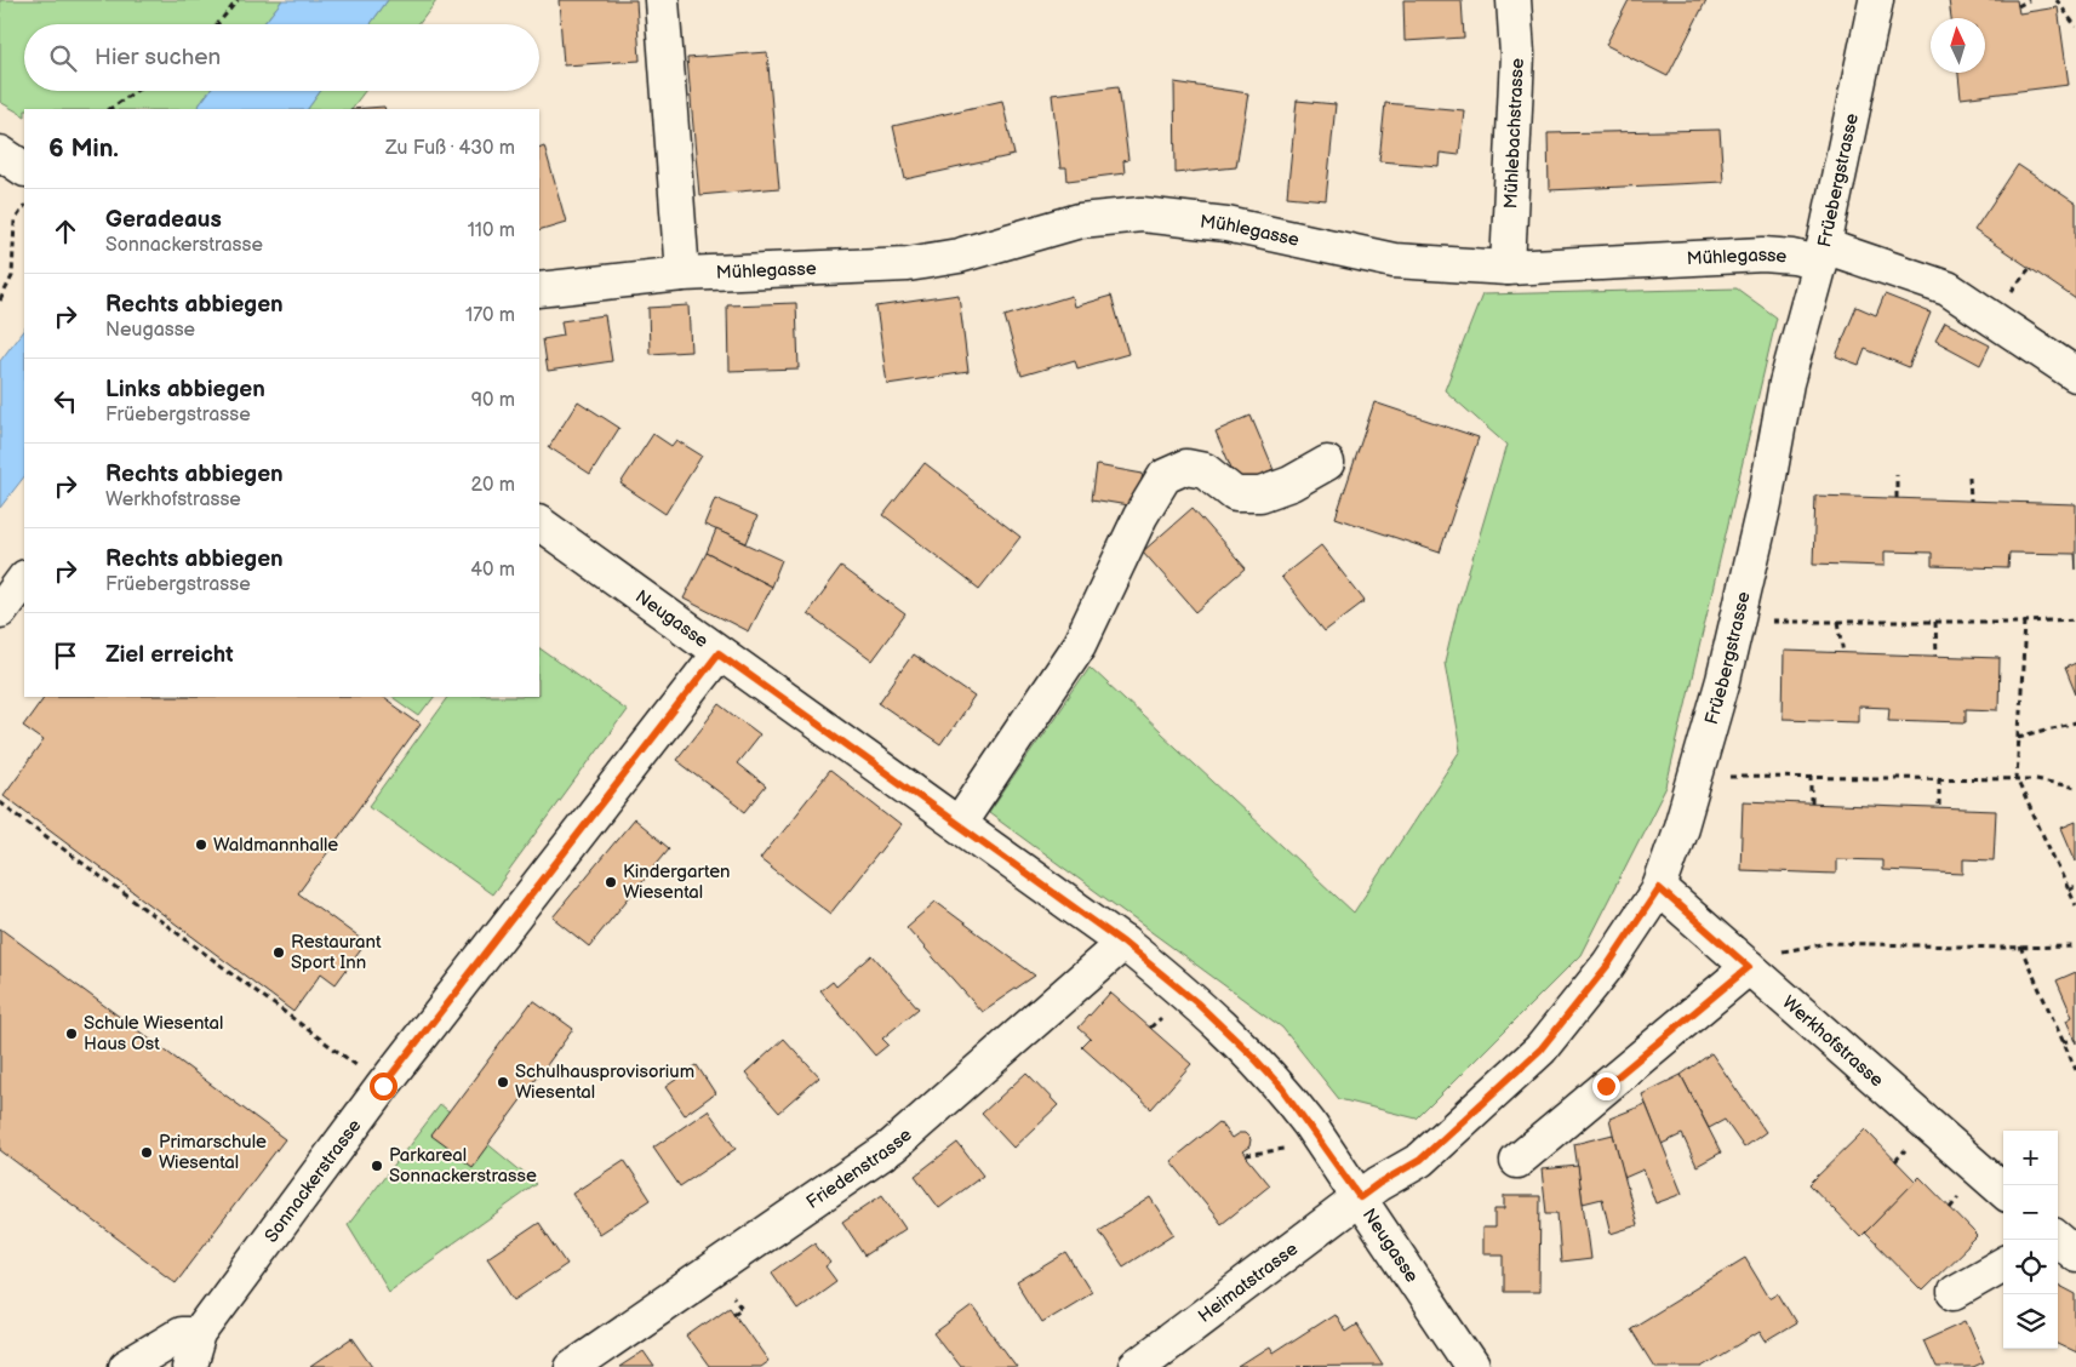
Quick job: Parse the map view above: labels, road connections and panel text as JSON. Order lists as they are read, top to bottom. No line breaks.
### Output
{"streets":{"street":["Mühlebachstrasse","Früebergstrasse","Mühlegasse","Neugasse","Werkhofstrasse","Friedenstrasse","Sonnackerstrasse","Heimatstrasse"]},"crossings":[["Mühlebachstrasse","Mühlegasse"],["Früebergstrasse","Mühlegasse"],["Früebergstrasse","Neugasse"],["Früebergstrasse","Werkhofstrasse"],["Früebergstrasse","Heimatstrasse"],["Neugasse","Friedenstrasse"],["Neugasse","Sonnackerstrasse"],["Neugasse","Heimatstrasse"]],"places":["Waldmannhalle","Kindergarten Wiesental","Restaurant Sport Inn","Schule Wiesental Haus Ost","Schulhausprovisorium Wiesental","Primarschule Wiesental","Parkareal Sonnackerstrasse"],"north":"top","page":{"search":"Hier suchen","heading":["6 Min.","Zu Fuß · 430 m"],"list":[["Geradeaus","Sonnackerstrasse","110 m"],["Rechts abbiegen","Neugasse","170 m"],["Links abbiegen","Früebergstrasse","90 m"],["Rechts abbiegen","Werkhofstrasse","20 m"],["Rechts abbiegen","Früebergstrasse","40 m"],"Ziel erreicht"],"map_buttons":["+","−"]}}
